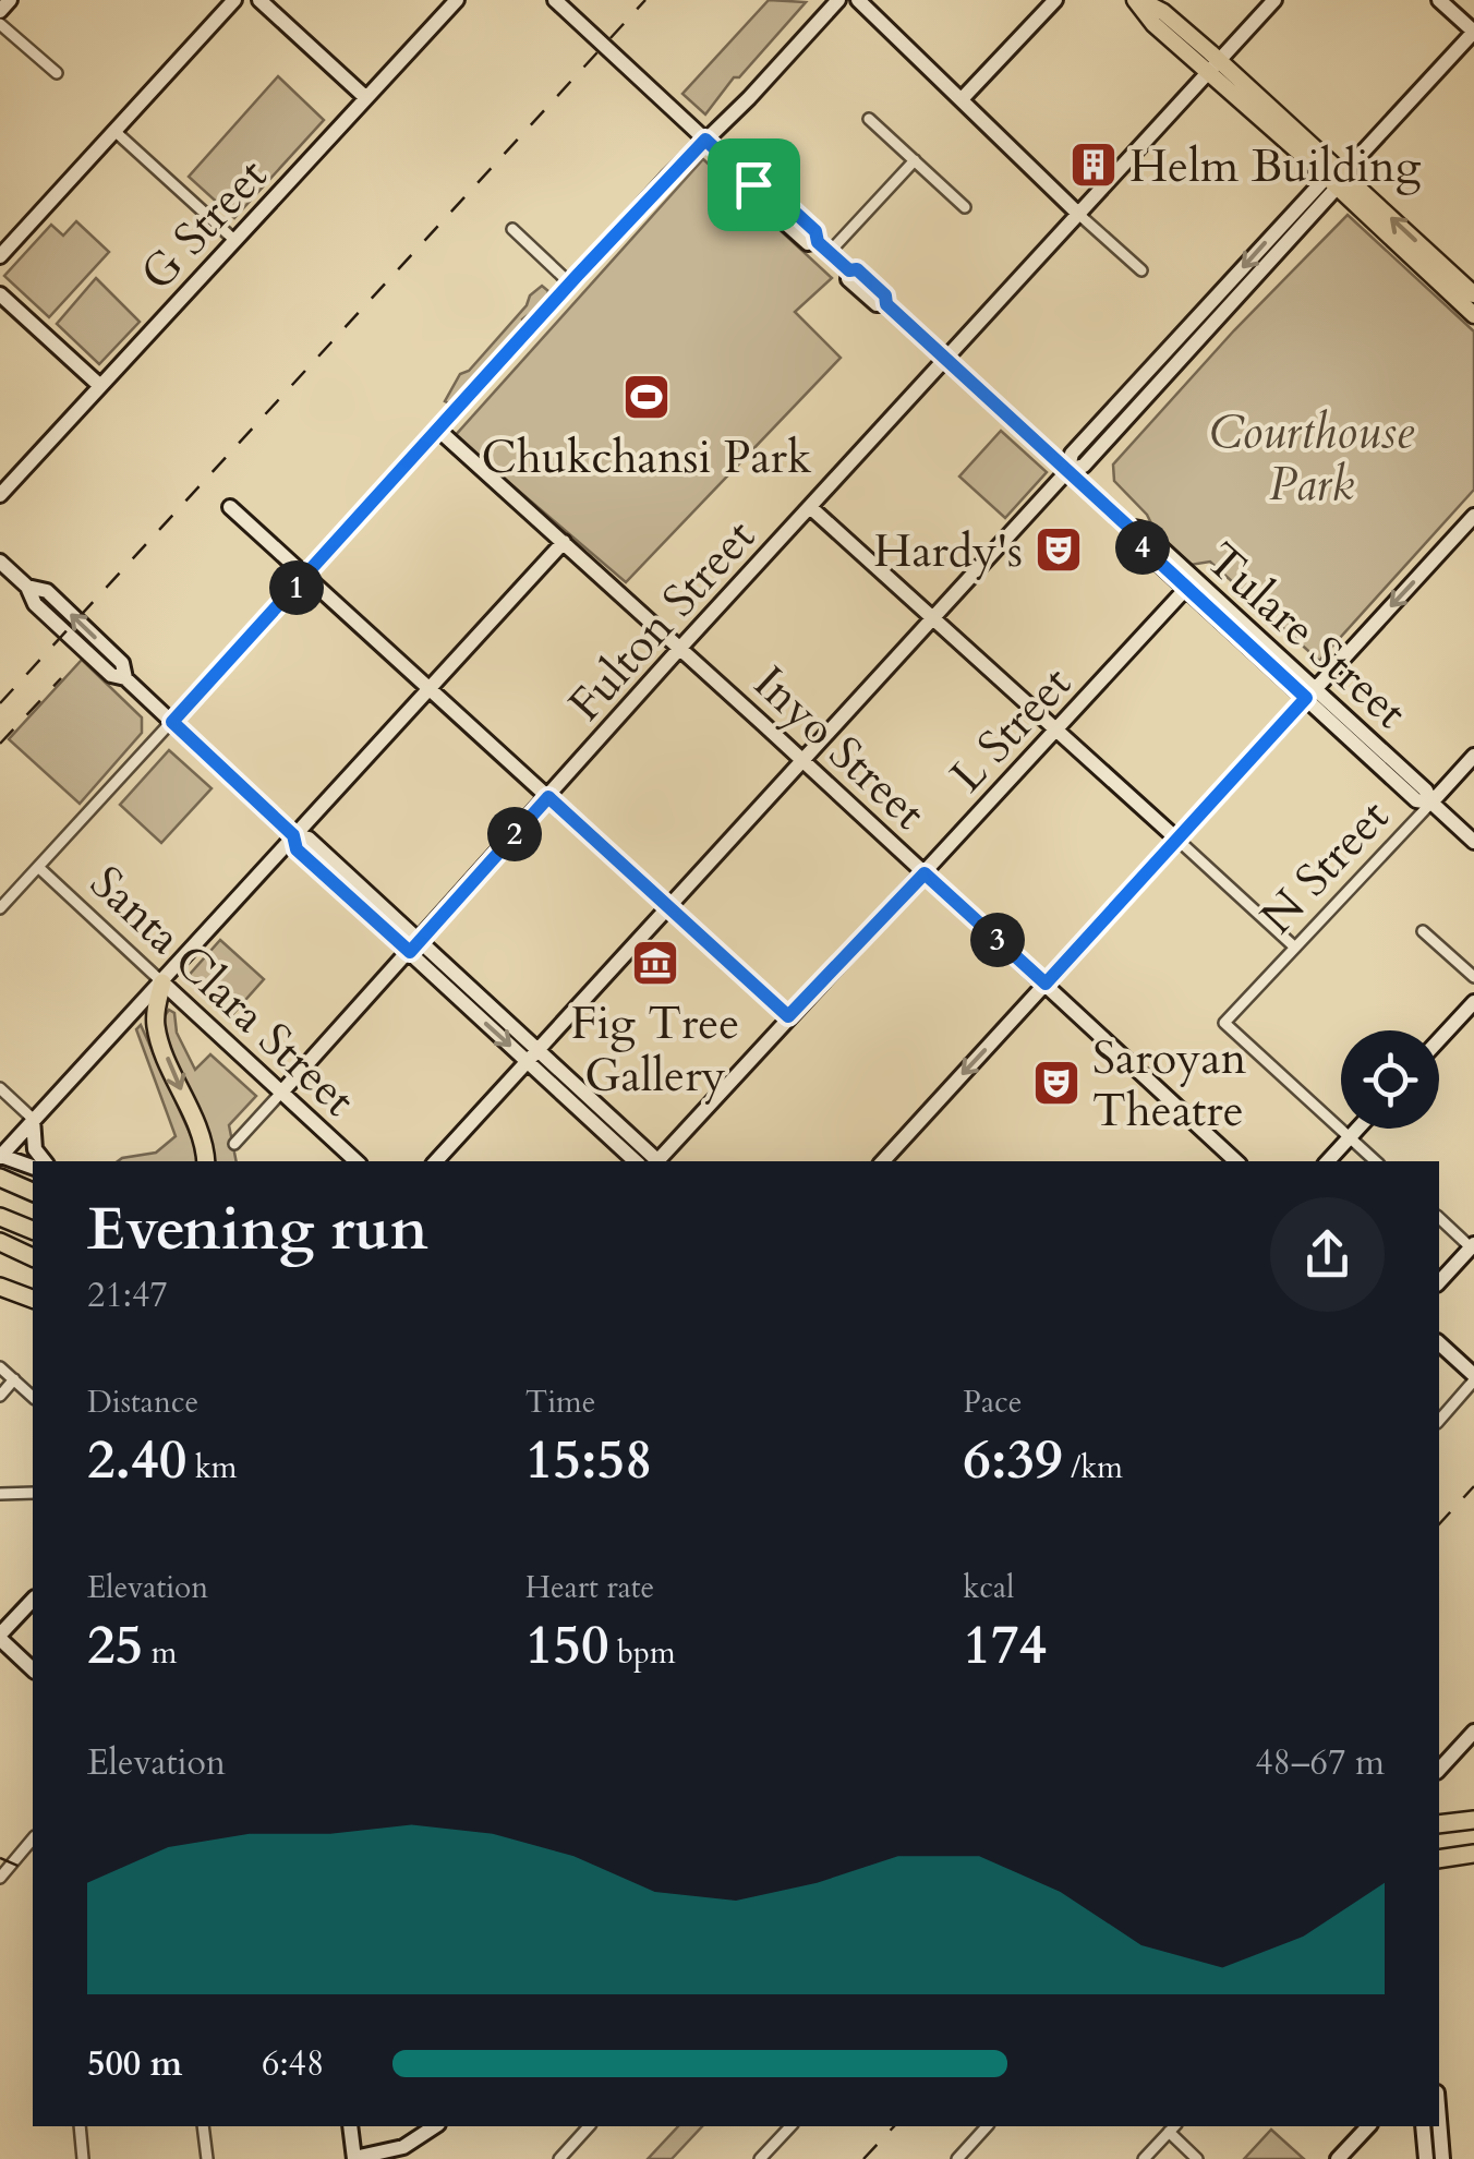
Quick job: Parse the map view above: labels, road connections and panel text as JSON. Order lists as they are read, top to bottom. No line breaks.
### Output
{"streets":{"street":["G Street","Fulton Street","Tulare Street","L Street","Inyo Street","N Street","Santa Clara Street"]},"crossings":[["Fulton Street","Tulare Street"],["Fulton Street","Inyo Street"],["Fulton Street","Santa Clara Street"],["Tulare Street","L Street"],["Tulare Street","N Street"],["L Street","Inyo Street"]],"parks":["Courthouse Park"],"places":{"building":["Helm Building"],"sports":["Chukchansi Park"],"theatre":["Hardy's","Saroyan Theatre"],"museum":["Fig Tree Gallery"]},"page":{"pins":["4","1","2","3"],"heading":["Evening run","21:47"],"stats":[["Distance","2.40 km"],["Time","15:58"],["Pace","6:39 /km"],["Elevation","25 m"],["Heart rate","150 bpm"],["kcal","174"]],"chart":["Elevation","48–67 m"],"list":[{"name":"500 m","note":"6:48"}]}}
